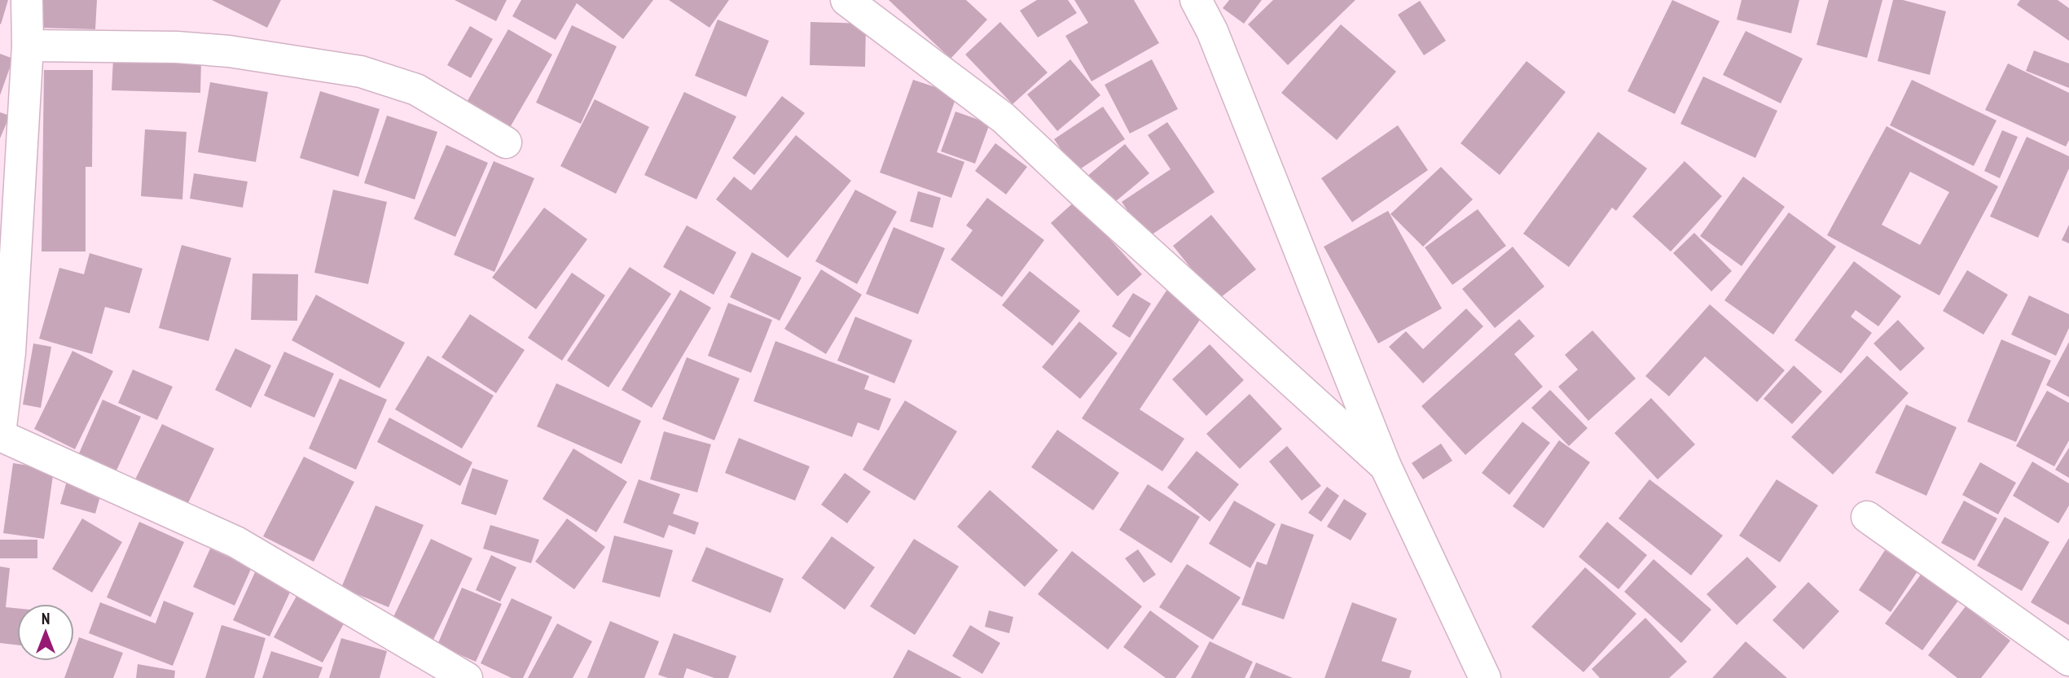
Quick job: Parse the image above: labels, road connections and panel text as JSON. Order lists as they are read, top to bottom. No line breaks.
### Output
{"north":"top"}
